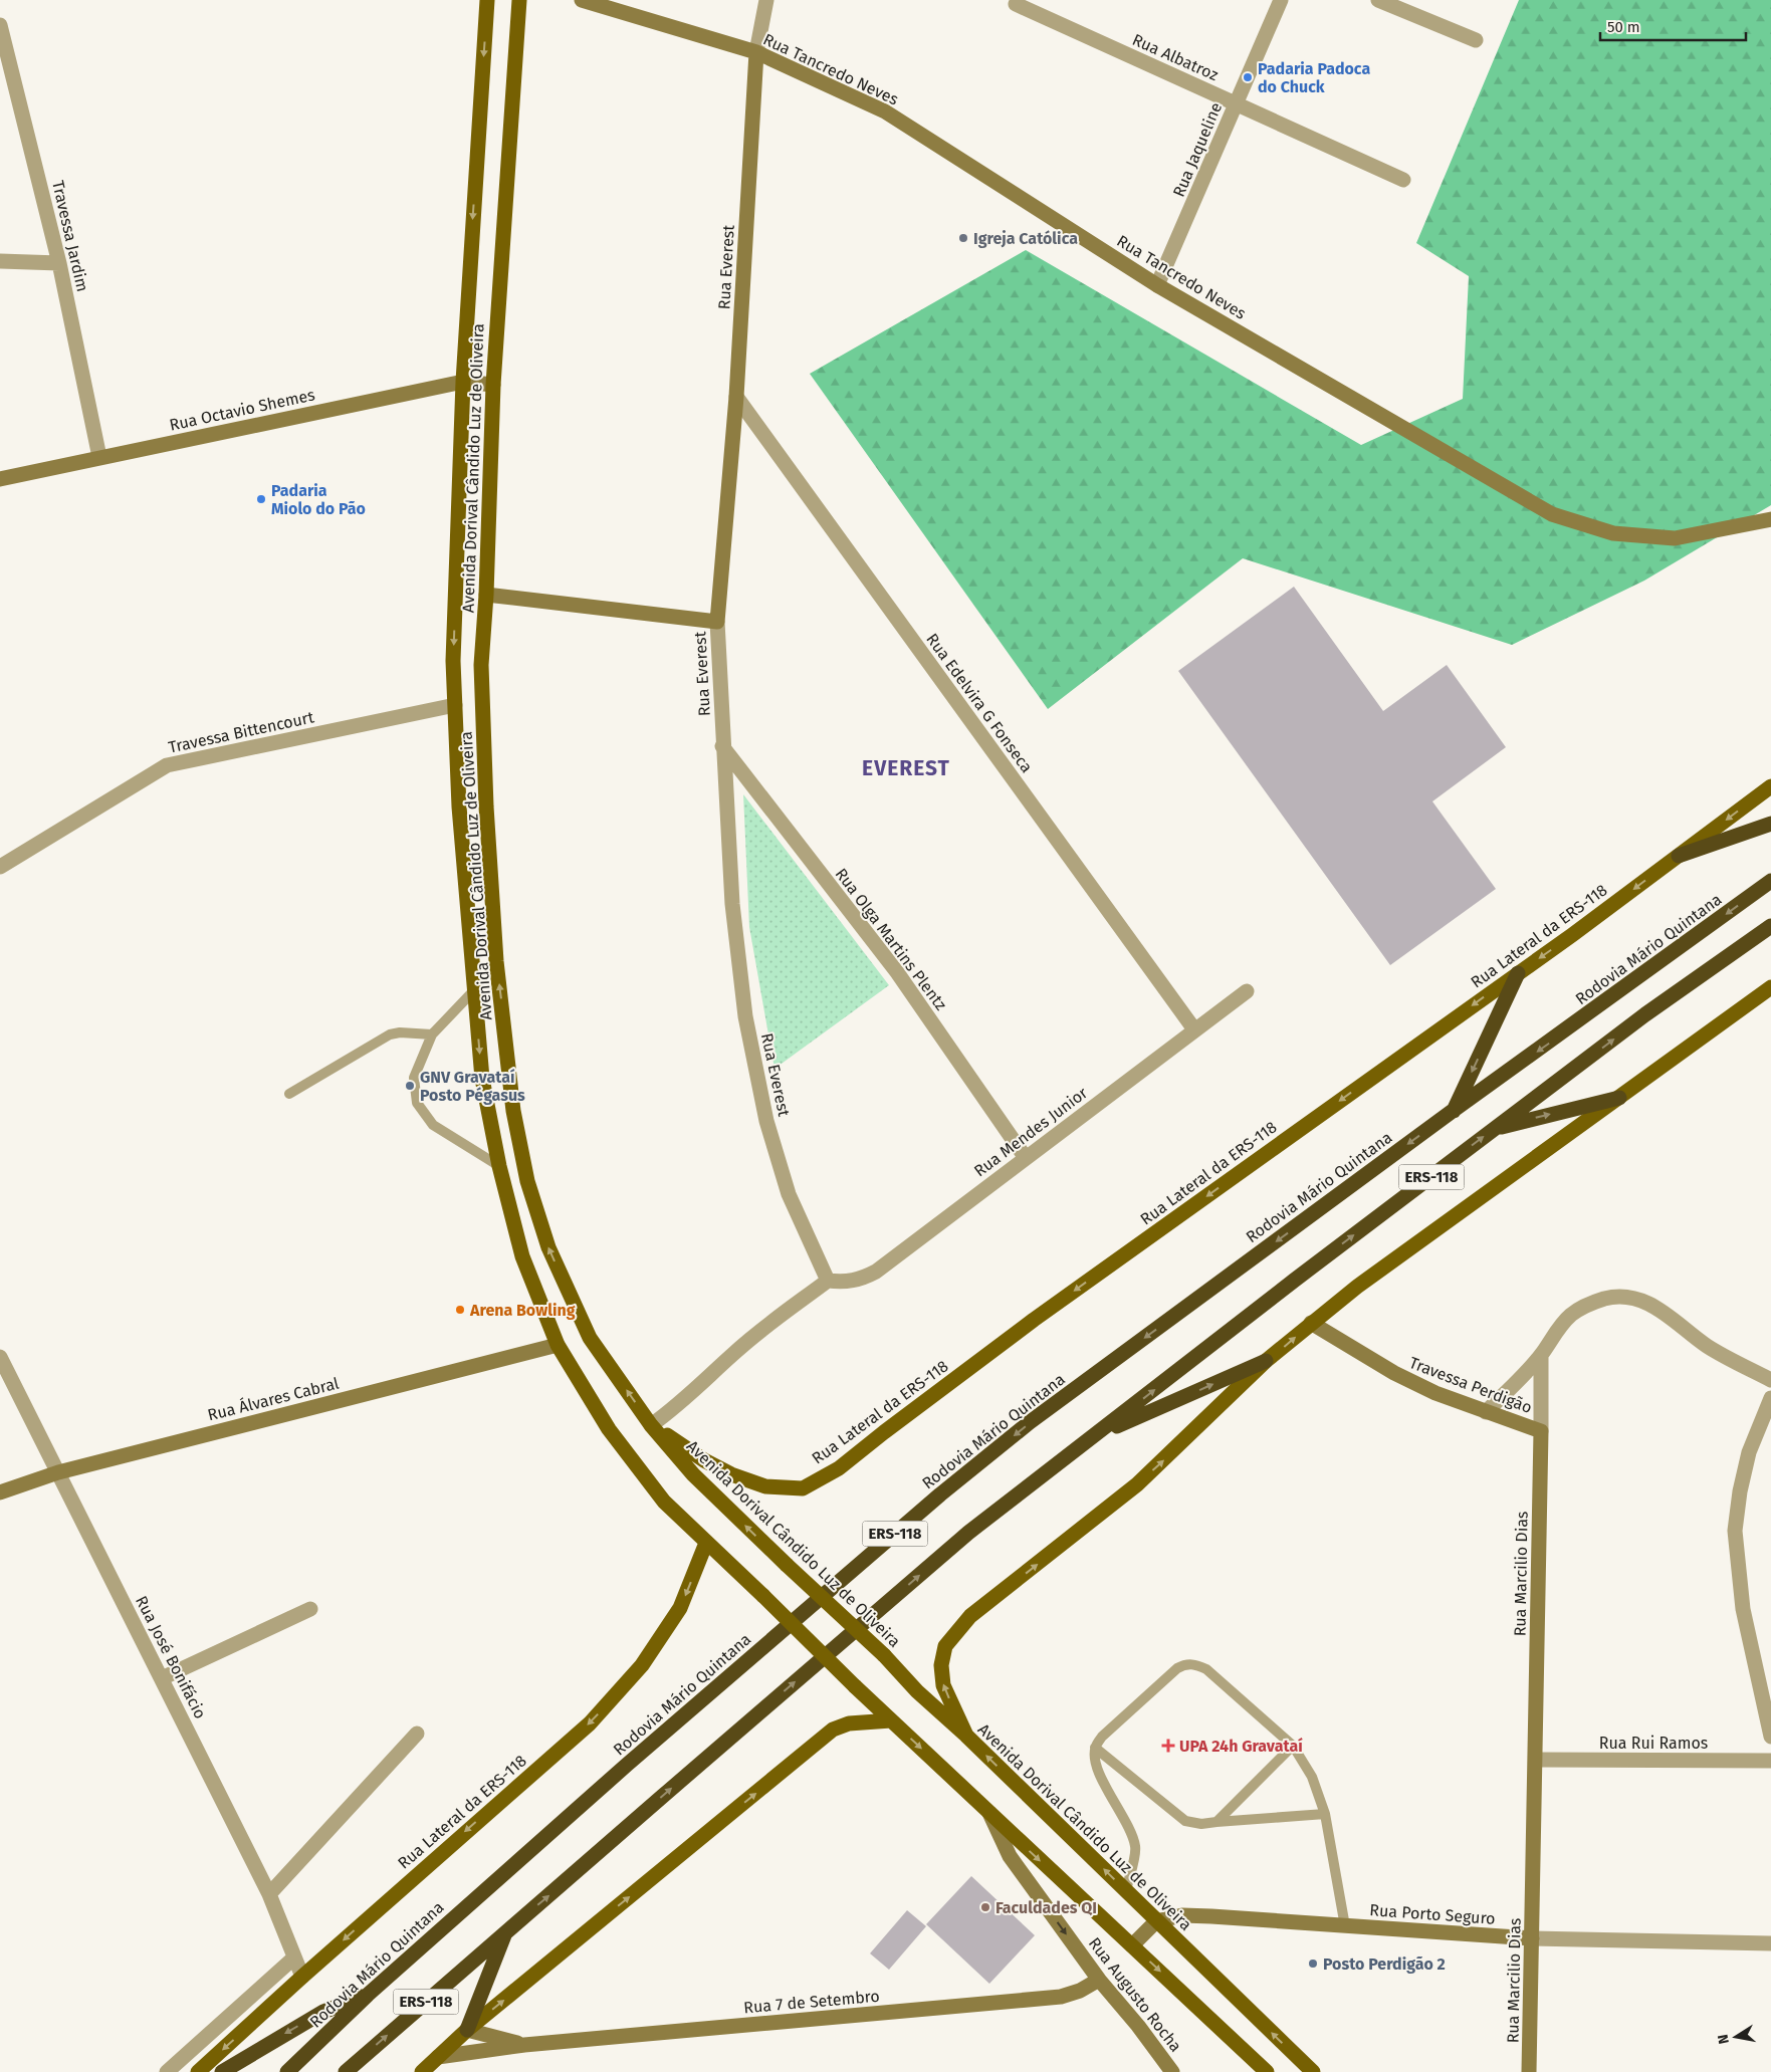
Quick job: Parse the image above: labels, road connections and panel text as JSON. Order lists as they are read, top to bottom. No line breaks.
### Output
{"streets":{"highway":["Rodovia Mário Quintana","ERS-118"],"main road":["Avenida Dorival Cândido Luz de Oliveira","Rua Lateral da ERS-118"],"street":["Rua Albatroz","Rua Tancredo Neves","Rua Jaqueline","Travessa Jardim","Rua Everest","Rua Octavio Shemes","Rua Edelvira G Fonseca","Travessa Bittencourt","Rua Olga Martins Plentz","Rua Mendes Junior","Travessa Perdigão","Rua Álvares Cabral","Rua Marcilio Dias","Rua José Bonifácio","Rua Rui Ramos","Rua Porto Seguro","Rua Augusto Rocha","Rua 7 de Setembro"]},"crossings":[["Rua Albatroz","Rua Jaqueline"],["Rua Tancredo Neves","Rua Jaqueline"],["Rua Tancredo Neves","Rua Everest"],["Travessa Jardim","Rua Octavio Shemes"],["Rua Everest","Rua Edelvira G Fonseca"],["Rua Everest","Rua Olga Martins Plentz"],["Rua Everest","Rua Mendes Junior"],["Rua Octavio Shemes","Avenida Dorival Cândido Luz de Oliveira"],["Avenida Dorival Cândido Luz de Oliveira","Travessa Bittencourt"],["Avenida Dorival Cândido Luz de Oliveira","Rua Lateral da ERS-118"],["Avenida Dorival Cândido Luz de Oliveira","Rua Álvares Cabral"],["Avenida Dorival Cândido Luz de Oliveira","Rua Porto Seguro"],["Avenida Dorival Cândido Luz de Oliveira","Rua Augusto Rocha"],["Rua Edelvira G Fonseca","Rua Mendes Junior"],["Rua Lateral da ERS-118","Rua José Bonifácio"],["Rua Olga Martins Plentz","Rua Mendes Junior"],["Travessa Perdigão","Rua Marcilio Dias"],["Rua Álvares Cabral","Rua José Bonifácio"],["Rua Marcilio Dias","Rua Rui Ramos"],["Rua Marcilio Dias","Rua Porto Seguro"],["Rua Augusto Rocha","Rua 7 de Setembro"]],"one_way":["Rua Lateral da ERS-118","Rua Augusto Rocha"],"districts":["EVEREST"],"places":{"other":["Padaria Padoca do Chuck","Igreja Católica","Padaria Miolo do Pão","GNV Gravataí Posto Pégasus","Arena Bowling","Faculdades QI","Posto Perdigão 2"],"health":["UPA 24h Gravataí"]},"scale_bar":"50 m","north":"left"}
